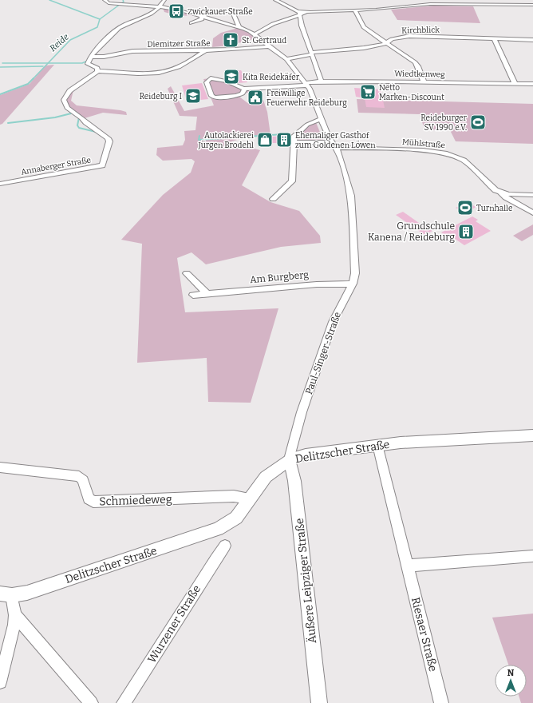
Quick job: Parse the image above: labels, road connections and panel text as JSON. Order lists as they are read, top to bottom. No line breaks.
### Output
{"streets":{"main road":["Delitzscher Straße","Äußere Leipziger Straße"],"street":["Kirchblick","Diemitzer Straße","Wiedtkenweg","Mühlstraße","Annaberger Straße","Am Burgberg","Paul-Singer-Straße","Schmiedeweg","Wurzener Straße","Riesaer Straße"]},"crossings":[["Diemitzer Straße","Paul-Singer-Straße"],["Wiedtkenweg","Paul-Singer-Straße"],["Mühlstraße","Paul-Singer-Straße"],["Am Burgberg","Paul-Singer-Straße"],["Paul-Singer-Straße","Delitzscher Straße"],["Paul-Singer-Straße","Äußere Leipziger Straße"],["Delitzscher Straße","Schmiedeweg"],["Delitzscher Straße","Äußere Leipziger Straße"],["Delitzscher Straße","Riesaer Straße"]],"water":["Reide"],"places":{"bus stop":["Zwickauer Straße"],"church":["St. Gertraud"],"school or university":["Kita Reidekäfer","Reideburg I"],"supermarket":["Netto Marken-Discount"],"public building":["Freiwillige Feuerwehr Reideburg"],"sports":["Reideburger SV 1990 e.V.","Turnhalle"],"shop":["Autolackierei Jürgen Brodehl"],"building":["Ehemaliger Gasthof zum Goldenen Löwen","Grundschule Kanena / Reideburg"]},"north":"top"}
